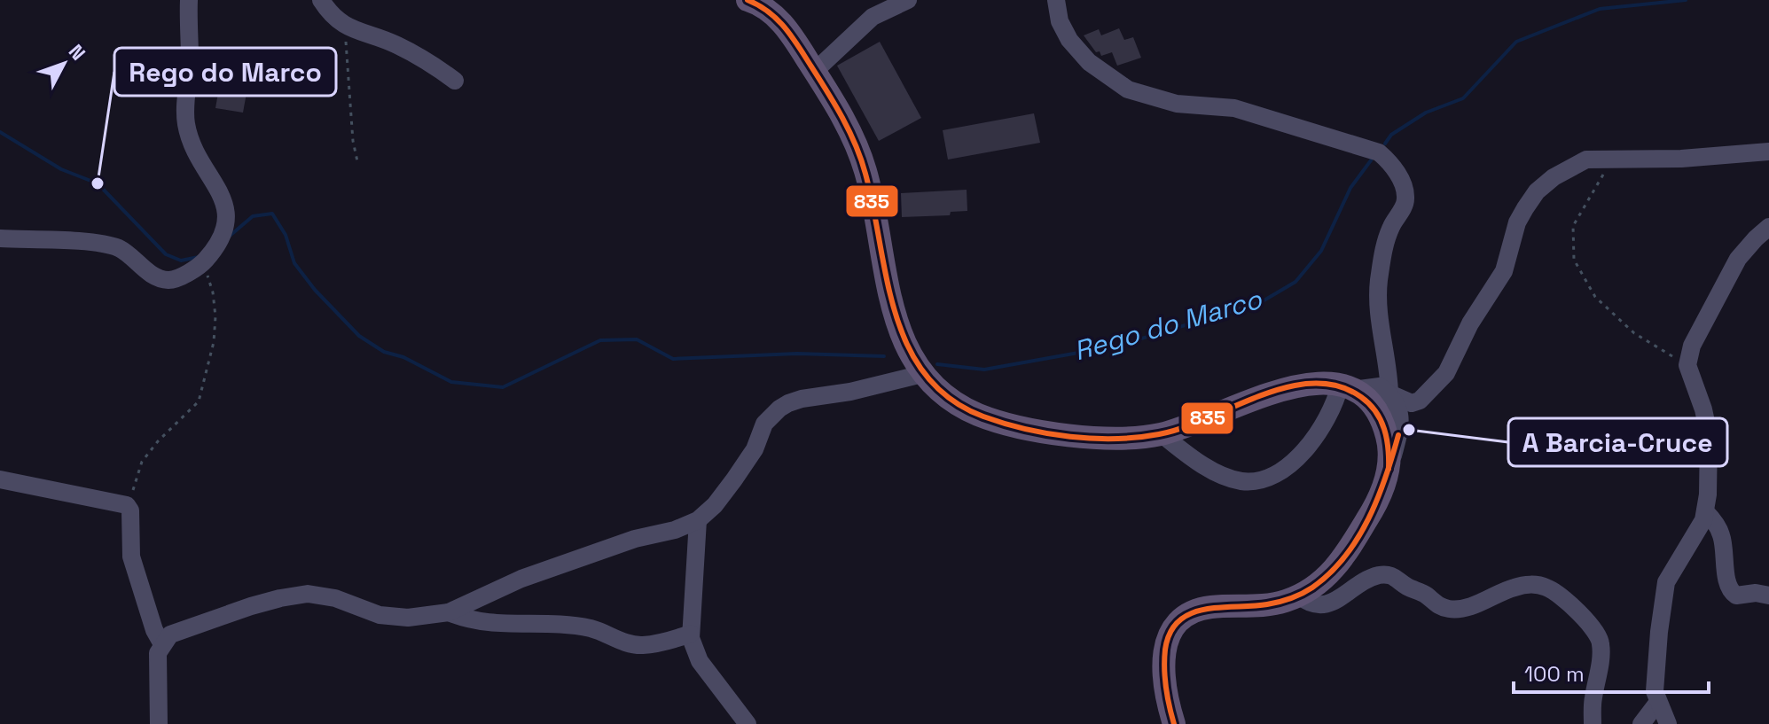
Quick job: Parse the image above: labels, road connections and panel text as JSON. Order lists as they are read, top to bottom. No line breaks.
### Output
{"water":["Rego do Marco"],"places":["Rego do Marco","A Barcia-Cruce"],"lines":["transit line 835"],"scale_bar":"100 m","north":"top right"}
